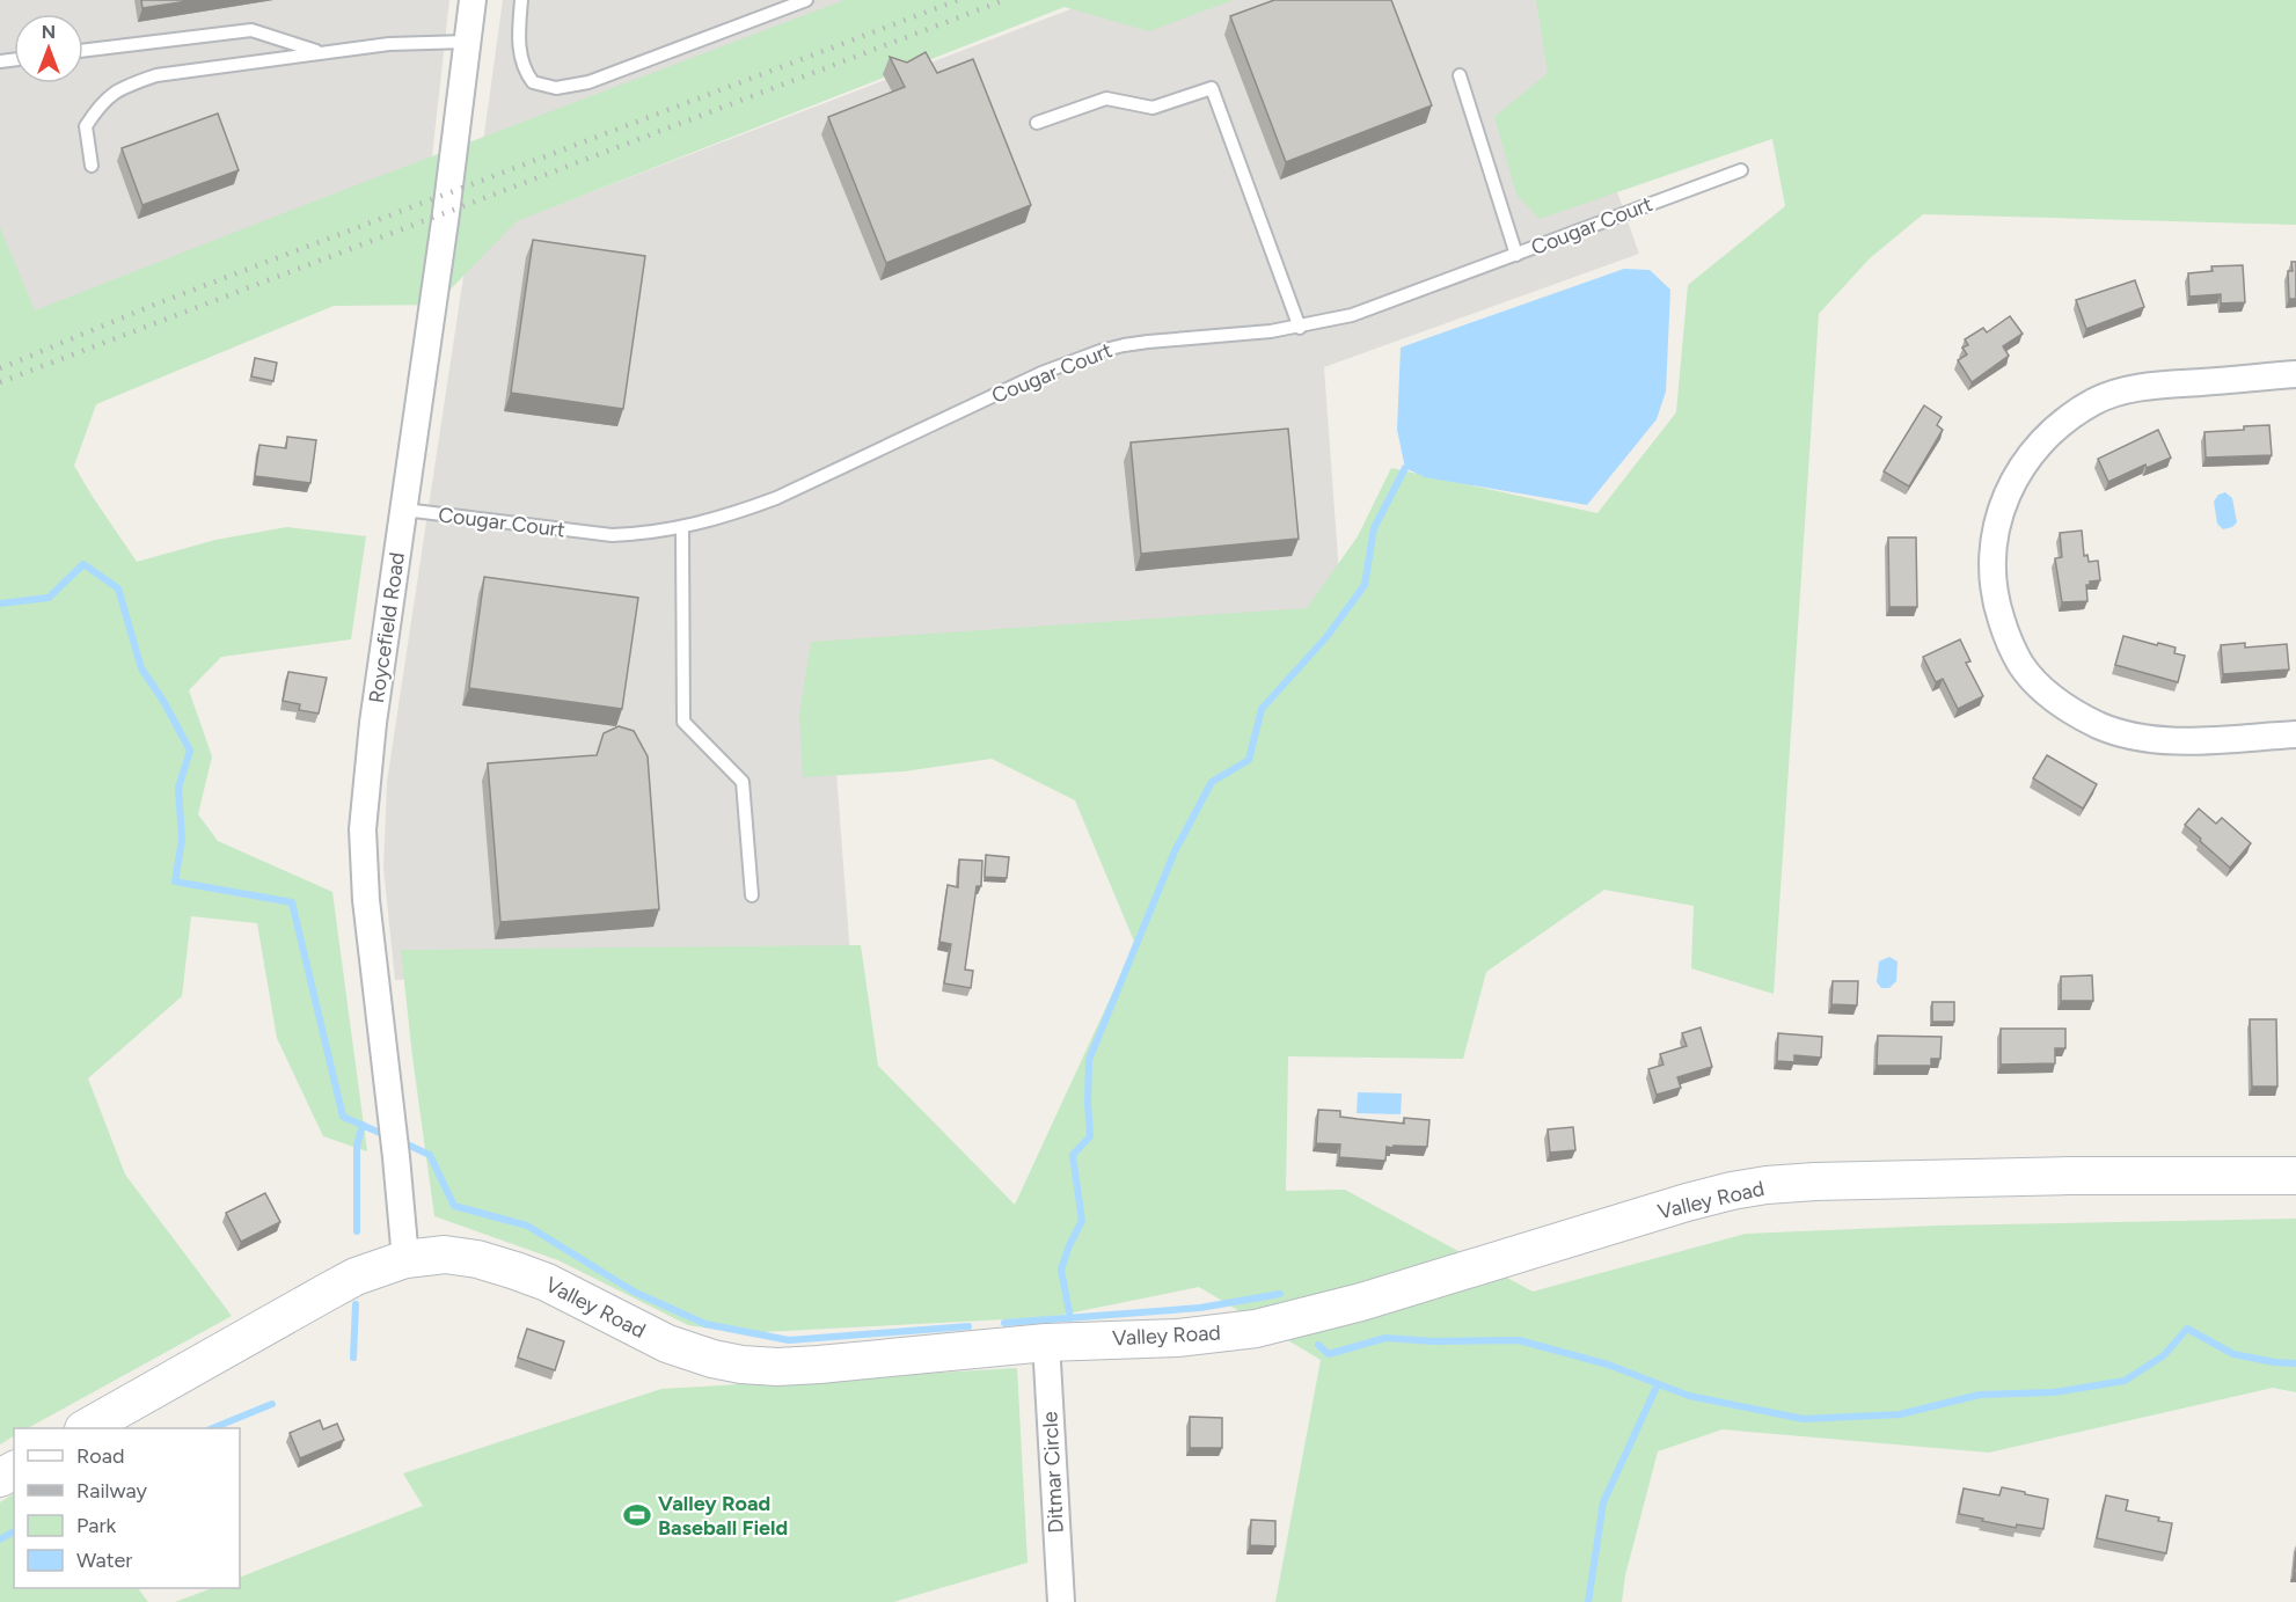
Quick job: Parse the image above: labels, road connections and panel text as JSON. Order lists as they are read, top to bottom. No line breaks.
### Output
{"streets":{"street":["Roycefield Road","Valley Road","Ditmar Circle"],"lane":["Cougar Court"]},"crossings":[["Cougar Court","Roycefield Road"],["Roycefield Road","Valley Road"],["Valley Road","Ditmar Circle"]],"places":{"sports":["Valley Road Baseball Field"]},"legend":["Road","Railway","Park","Water"],"north":"top"}
